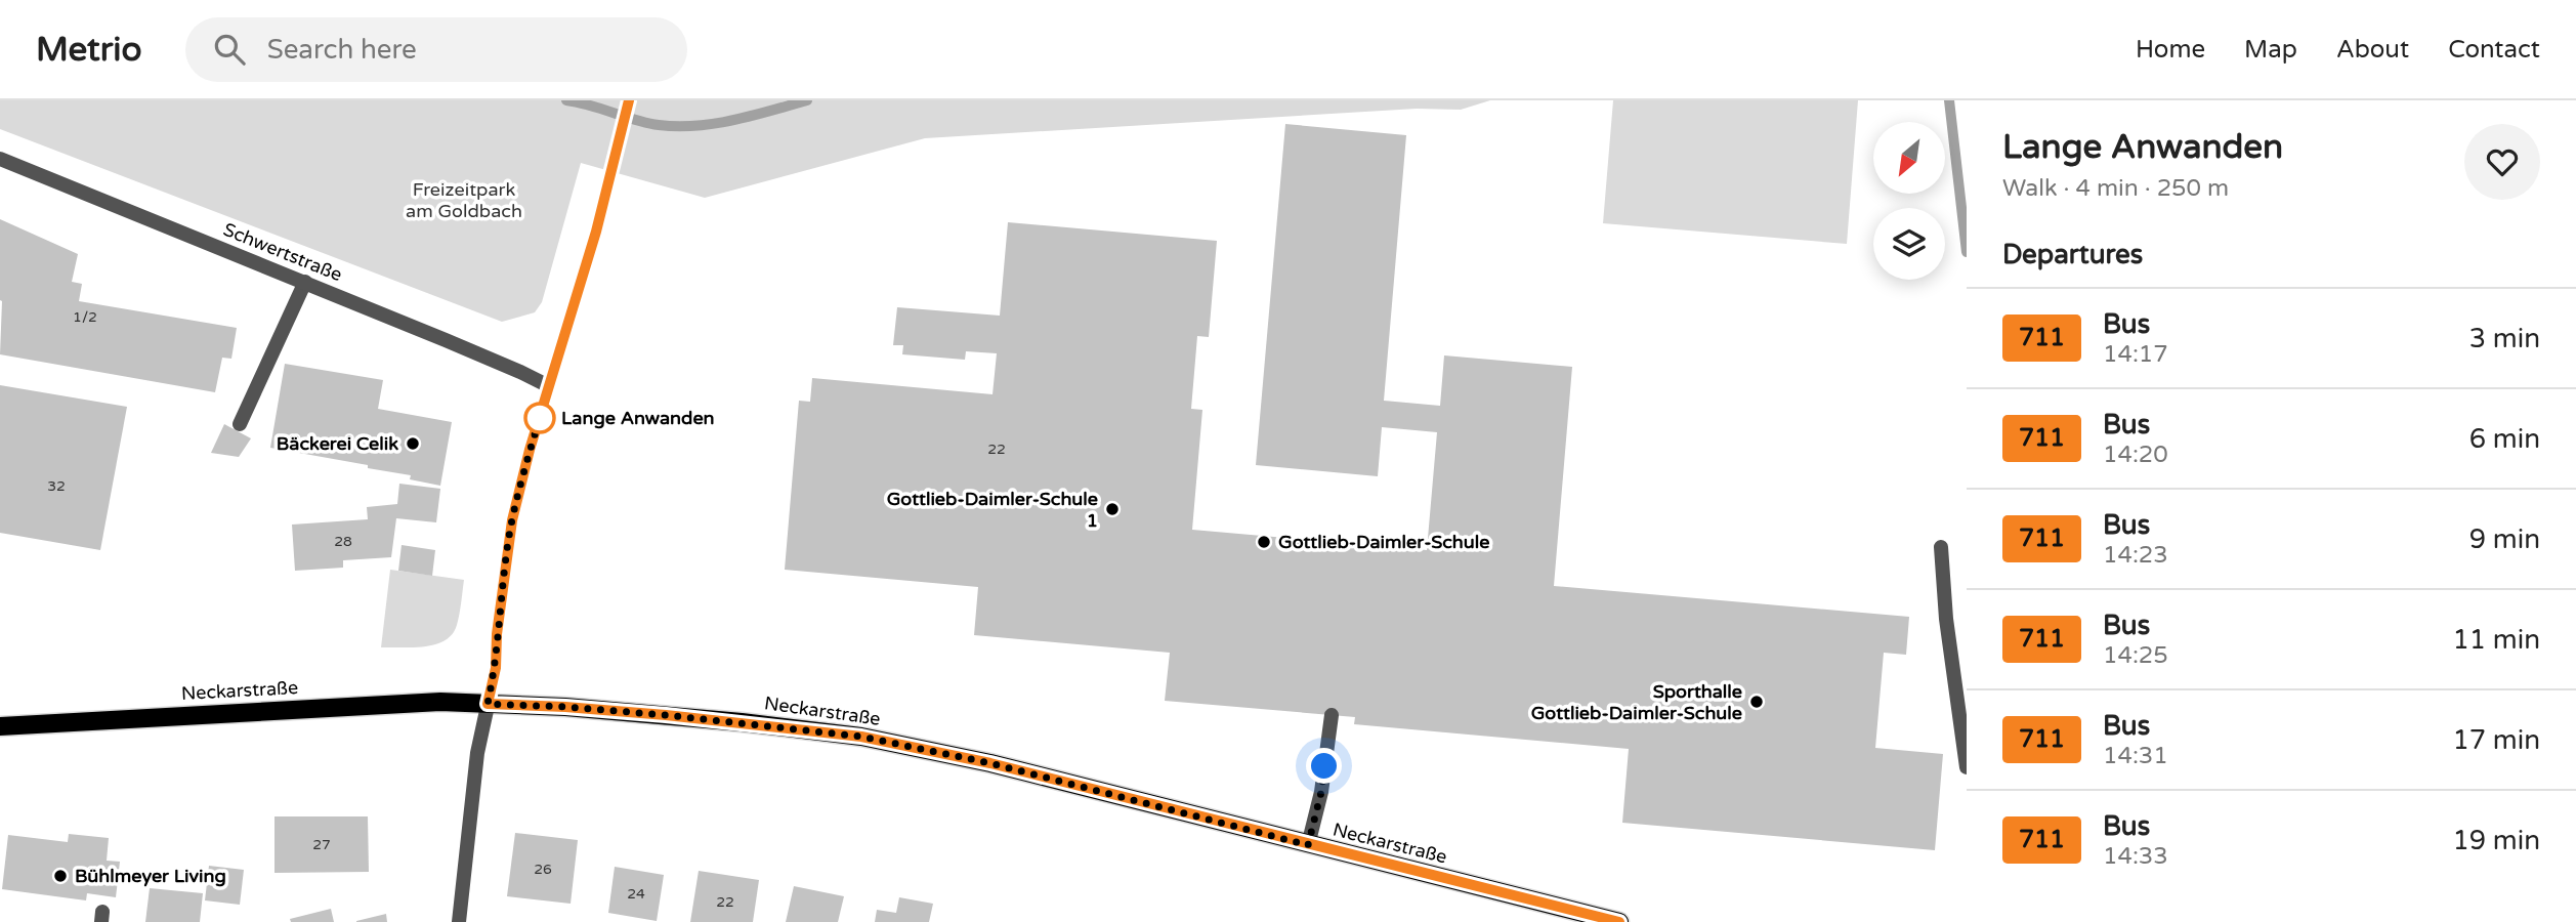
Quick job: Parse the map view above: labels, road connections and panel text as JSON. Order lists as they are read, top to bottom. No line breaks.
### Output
{"streets":{"main road":["Neckarstraße"],"street":["Schwertstraße"]},"parks":["Freizeitpark am Goldbach"],"places":["Lange Anwanden","Bäckerei Celik","Gottlieb-Daimler-Schule 1","Gottlieb-Daimler-Schule","Sporthalle Gottlieb-Daimler-Schule","Bühlmeyer Living"],"lines":["bus line 711"],"house_numbers":["1/2","22","32","28","27","26","24","22"],"north":"bottom left","page":{"header":"Metrio","search":"Search here","nav":["Home","Map","About","Contact"],"heading":[["Lange Anwanden","Walk · 4 min · 250 m"],"Departures"],"list":[{"mark":"711","name":"Bus","note":"14:17","value":"3 min"},{"mark":"711","name":"Bus","note":"14:20","value":"6 min"},{"mark":"711","name":"Bus","note":"14:23","value":"9 min"},{"mark":"711","name":"Bus","note":"14:25","value":"11 min"},{"mark":"711","name":"Bus","note":"14:31","value":"17 min"},{"mark":"711","name":"Bus","note":"14:33","value":"19 min"}]}}
